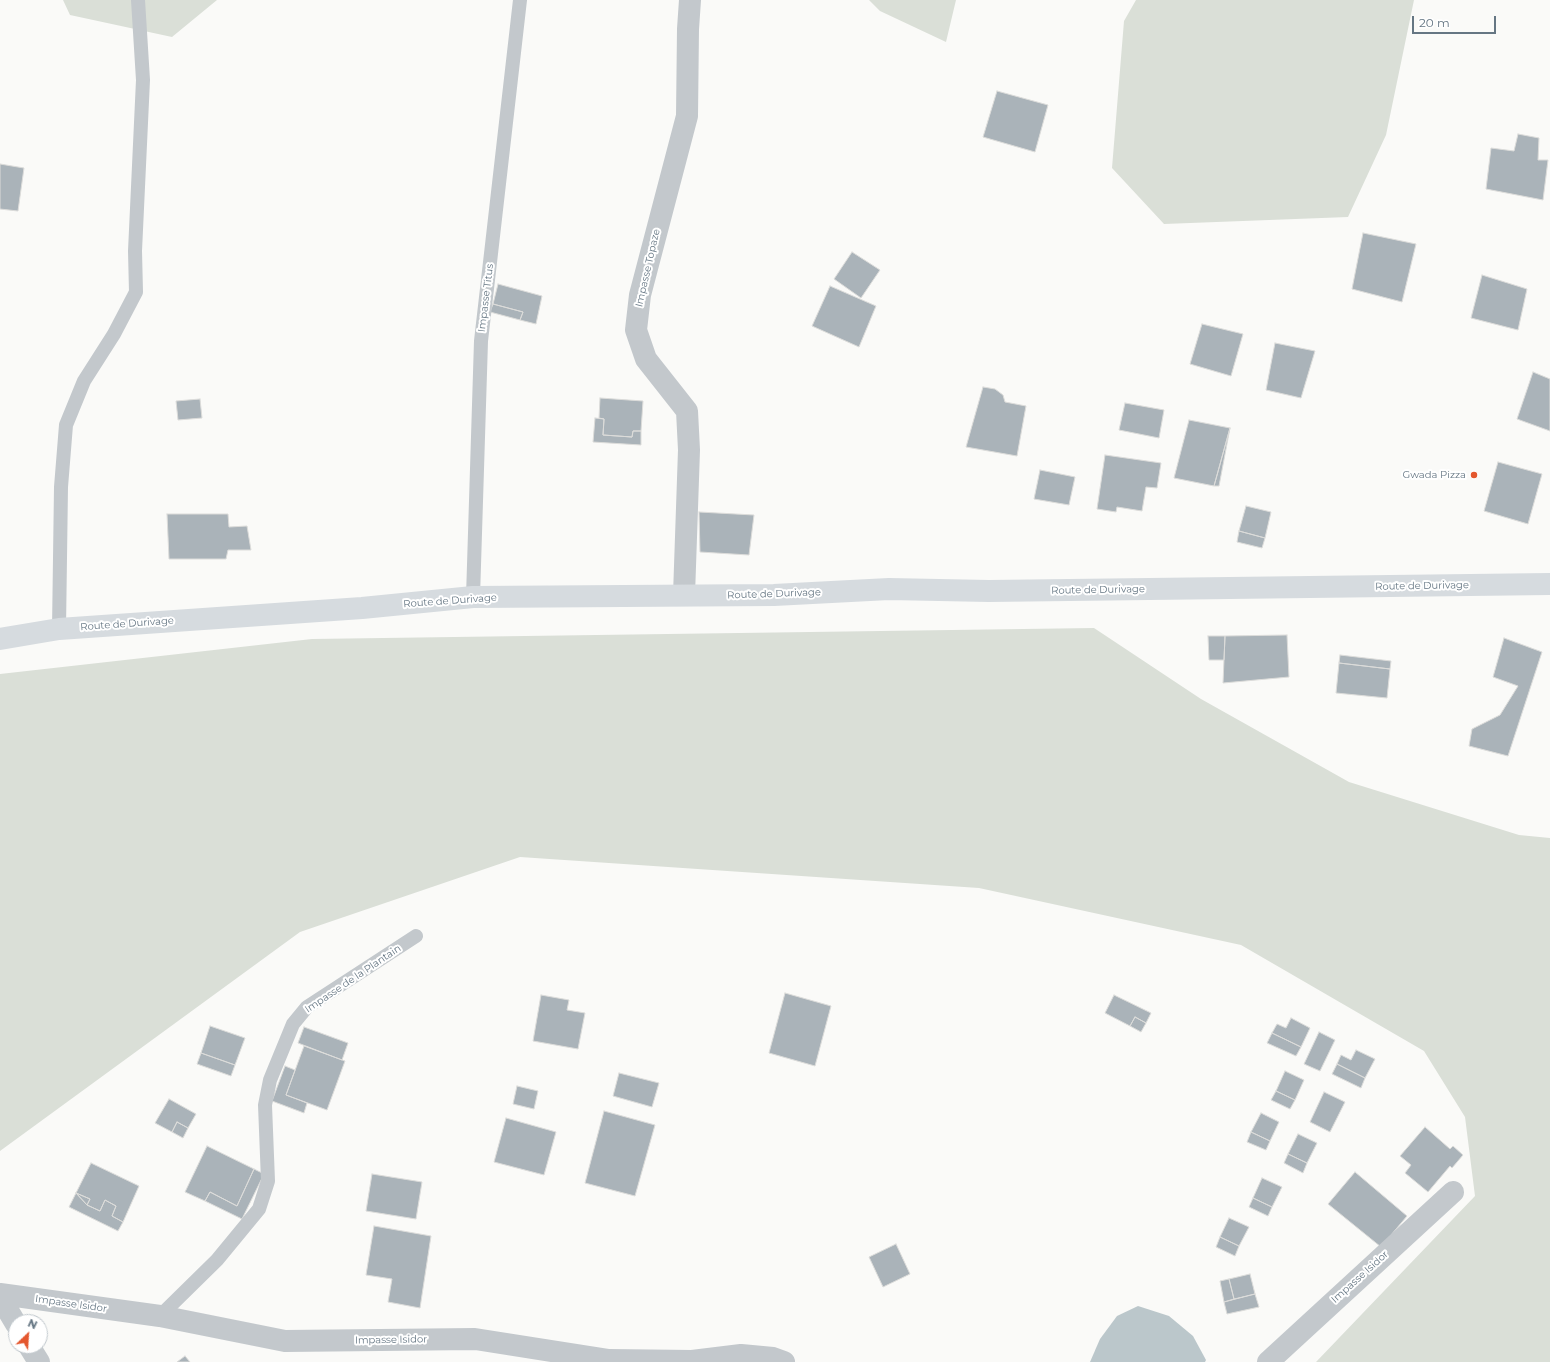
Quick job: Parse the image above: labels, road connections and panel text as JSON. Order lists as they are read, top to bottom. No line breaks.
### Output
{"streets":{"main road":["Route de Durivage"],"street":["Impasse Topaze","Impasse Isidor"],"lane":["Impasse Titus","Impasse de la Plantain"]},"crossings":[["Impasse Topaze","Route de Durivage"],["Impasse Titus","Route de Durivage"],["Impasse de la Plantain","Impasse Isidor"]],"places":["Gwada Pizza"],"scale_bar":"20 m","north":"top right"}
